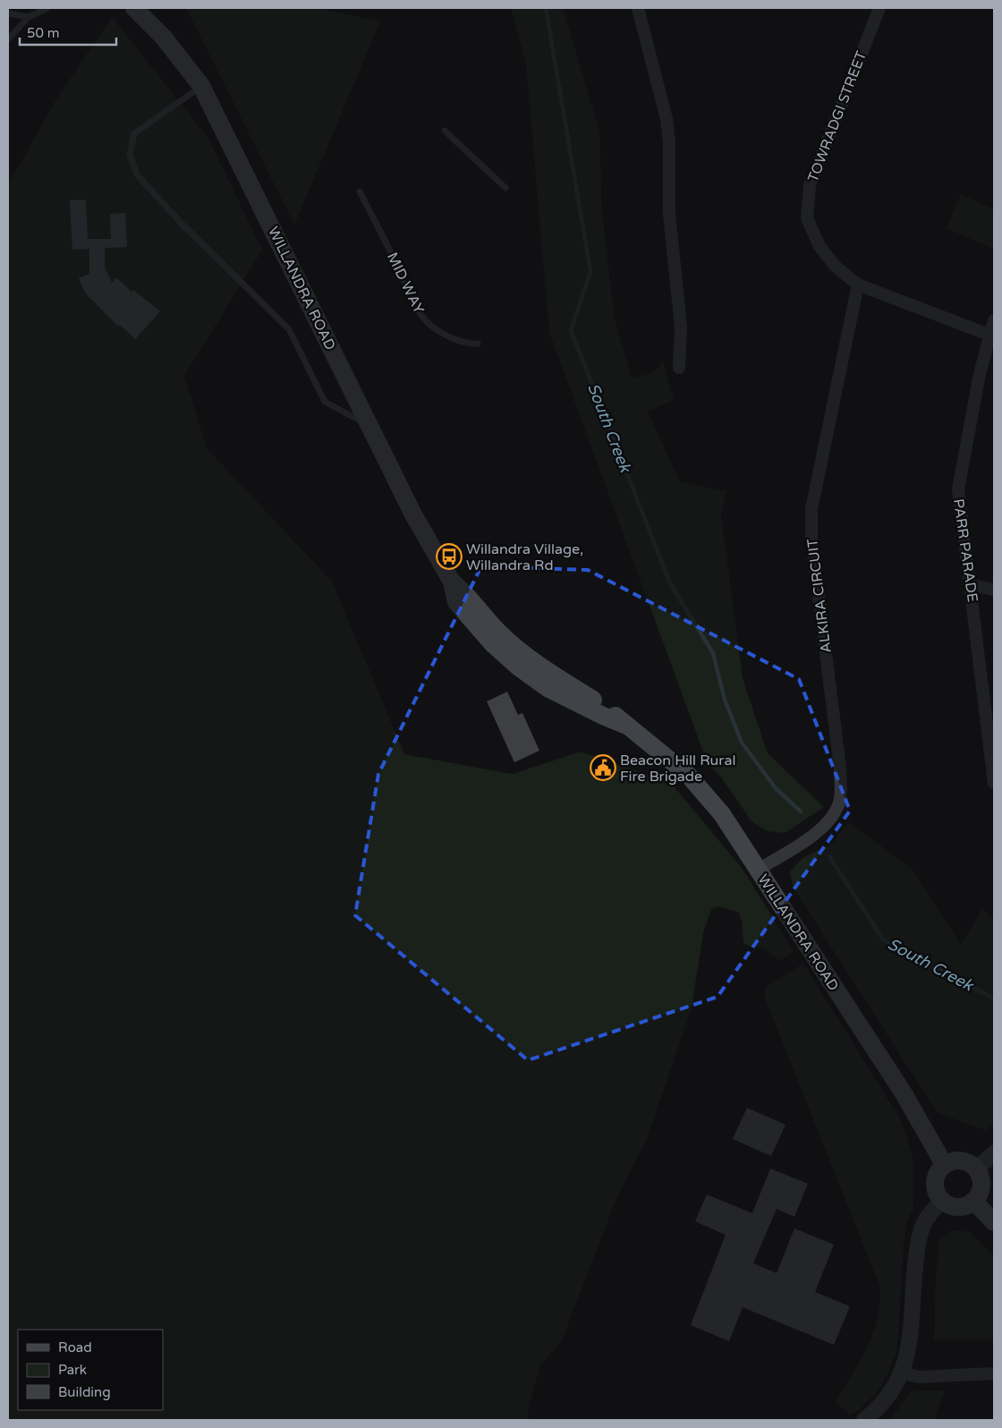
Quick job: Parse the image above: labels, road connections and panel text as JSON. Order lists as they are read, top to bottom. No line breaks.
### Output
{"streets":{"main road":["WILLANDRA ROAD"],"street":["TOWRADGI STREET","PARR PARADE","ALKIRA CIRCUIT"],"lane":["MID WAY"]},"crossings":[["TOWRADGI STREET","PARR PARADE"],["TOWRADGI STREET","ALKIRA CIRCUIT"],["WILLANDRA ROAD","ALKIRA CIRCUIT"]],"water":["South Creek"],"places":{"bus stop":["Willandra Village, Willandra Rd"],"public building":["Beacon Hill Rural Fire Brigade"]},"legend":["Road","Park","Building"],"scale_bar":"50 m"}
